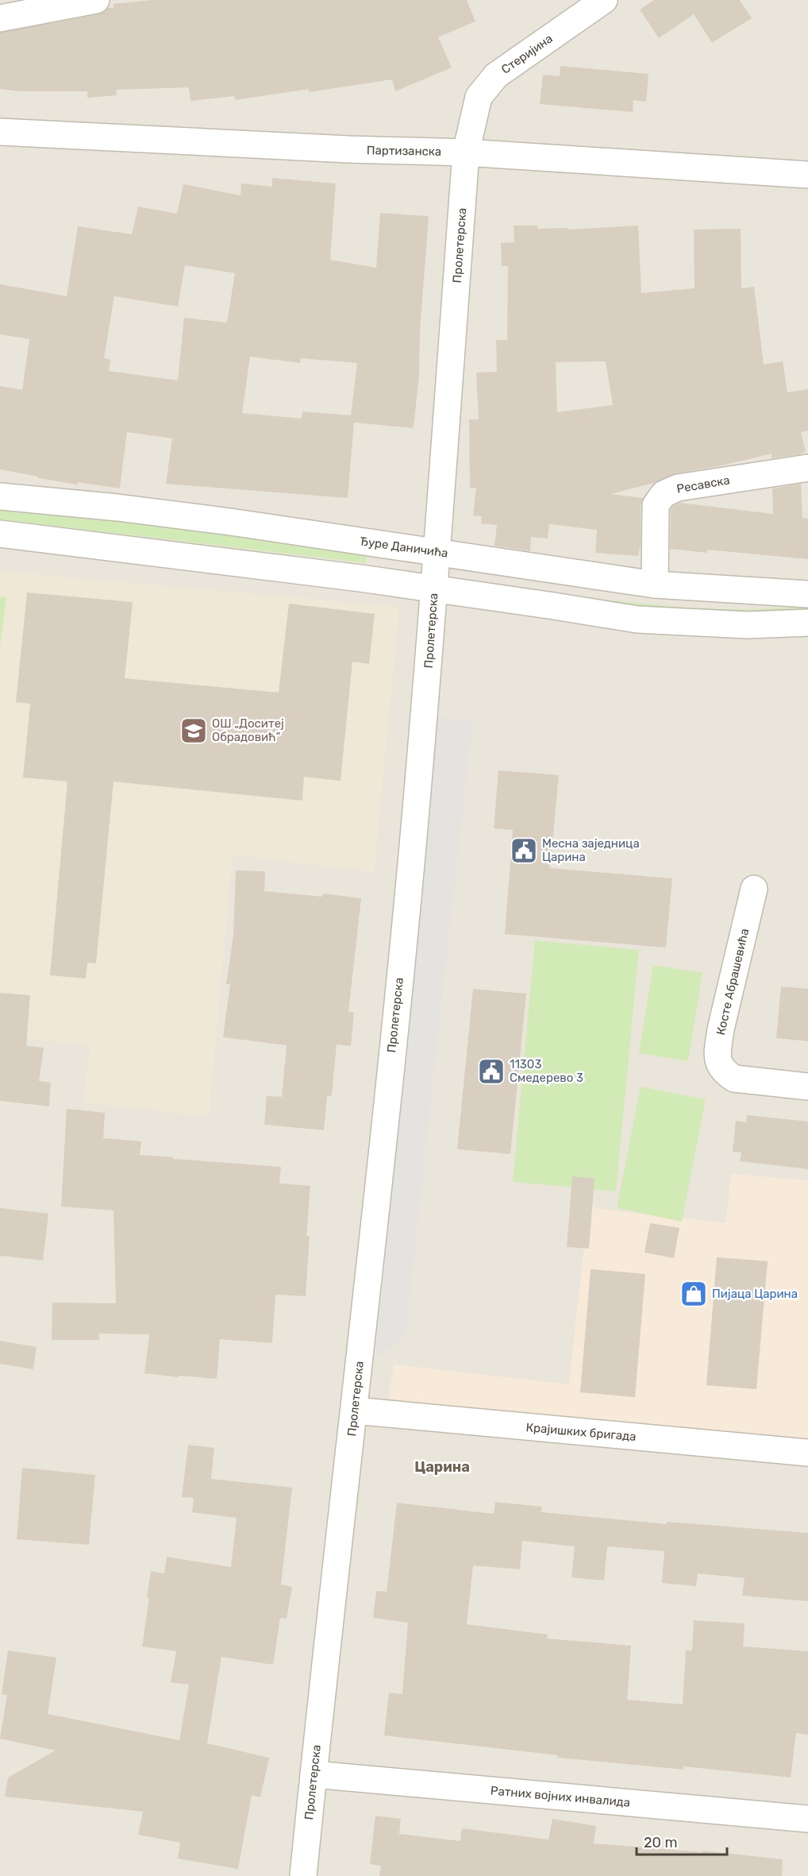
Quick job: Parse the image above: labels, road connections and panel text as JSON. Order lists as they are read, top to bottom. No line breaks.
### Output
{"streets":{"street":["Стеријина","Партизанска","Пролетерска","Ресавска","Ђуре Даничића","Косте Абрашевића","Крајишких бригада","Ратних војних инвалида"]},"crossings":[["Стеријина","Партизанска"],["Стеријина","Пролетерска"],["Партизанска","Пролетерска"],["Пролетерска","Ђуре Даничића"],["Пролетерска","Крајишких бригада"],["Пролетерска","Ратних војних инвалида"],["Ресавска","Ђуре Даничића"]],"districts":["Царина"],"places":{"school or university":["ОШ „Доситеј Обрадовић”"],"public building":["Месна заједница Царина","11303 Смедерево 3"],"shop":["Пијаца Царина"]},"scale_bar":"20 m"}
